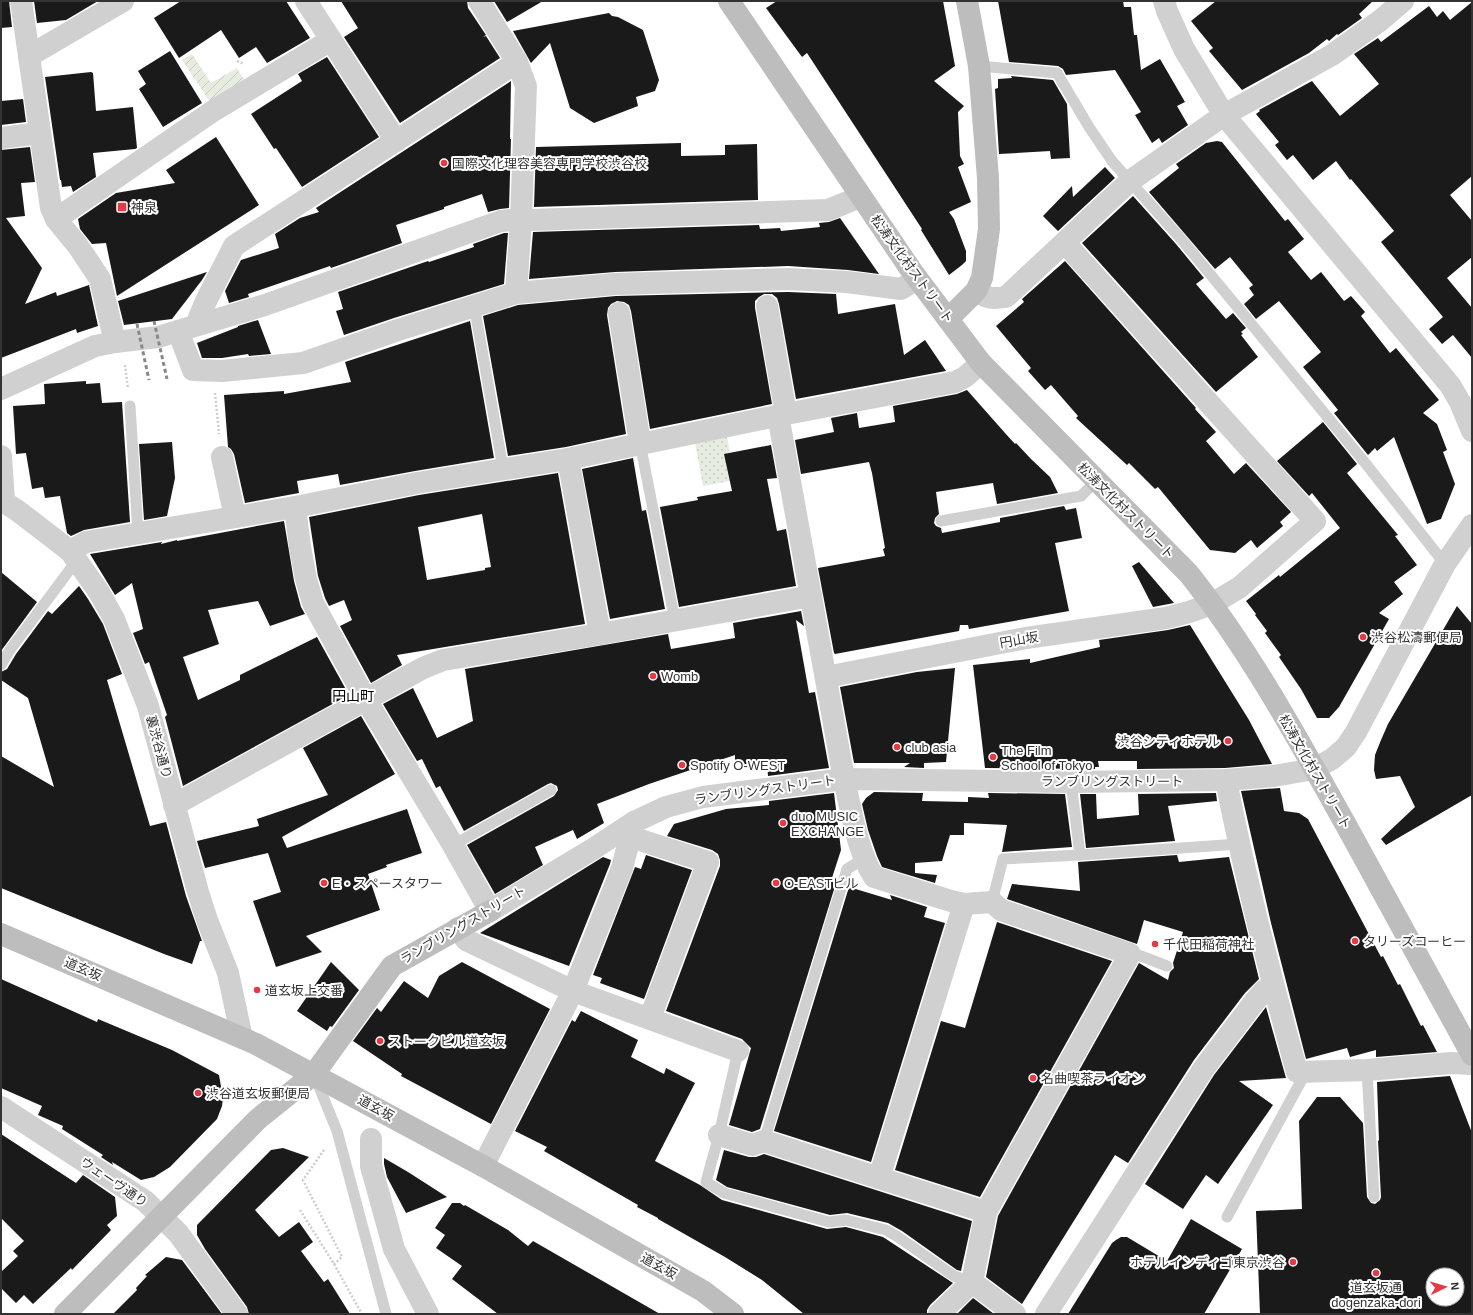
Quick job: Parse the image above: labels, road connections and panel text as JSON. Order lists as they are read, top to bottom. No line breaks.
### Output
{"streets":{"street":["松涛文化村ストリート","円山坂","裏渋谷通り","ランブリングストリート","道玄坂","ウェーヴ通り"]},"crossings":[["松涛文化村ストリート","円山坂"],["松涛文化村ストリート","ランブリングストリート"],["裏渋谷通り","道玄坂"],["ランブリングストリート","道玄坂"],["ランブリングストリート","ウェーヴ通り"]],"districts":["円山町"],"places":{"other":["国際文化理容美容専門学校渋谷校","渋谷松濤郵便局","Womb","渋谷シティホテル","club asia","The Film School of Tokyo","Spotify O-WEST","duo MUSIC EXCHANGE","E・スペースタワー","O-EASTビル","タリーズコーヒー","千代田稲荷神社","道玄坂上交番","ストークビル道玄坂","名曲喫茶ライオン","渋谷道玄坂郵便局","ホテルインディゴ東京渋谷","道玄坂通 dogenzaka-dori"],"transit":["神泉"]},"north":"right"}
